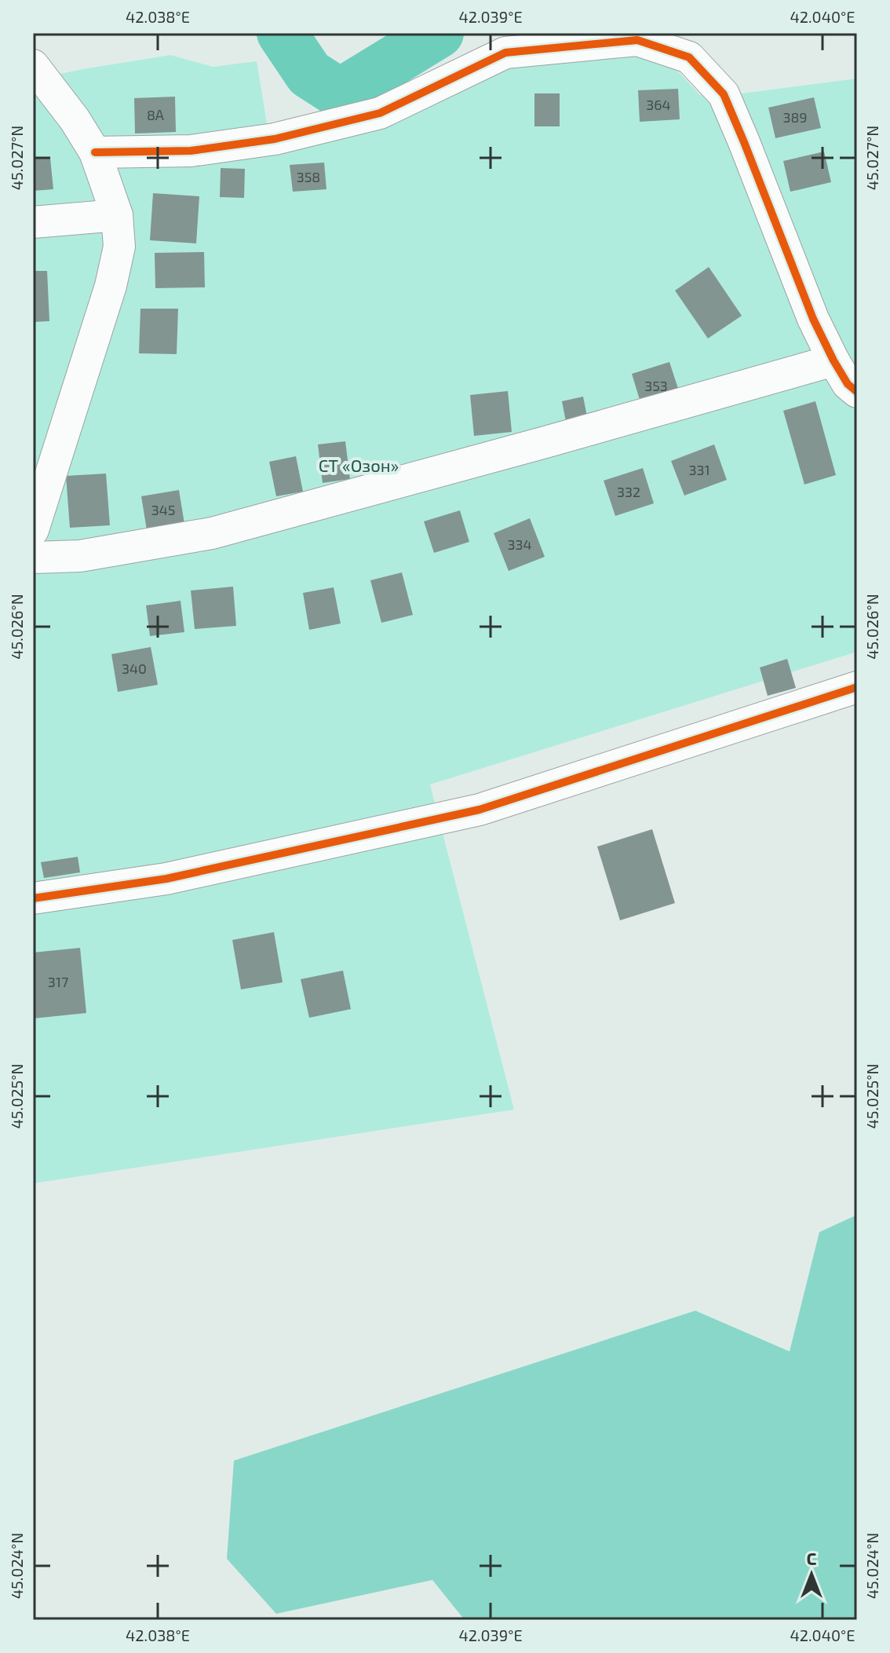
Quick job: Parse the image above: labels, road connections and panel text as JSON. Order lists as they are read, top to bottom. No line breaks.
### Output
{"parks":["СТ «Озон»"],"house_numbers":["364","8А","389","358","353","331","332","345","334","340","317"],"north":"top","coordinates":["42.038°E","42.039°E","42.040°E","45.027°N","45.026°N","45.025°N","45.024°N"]}
